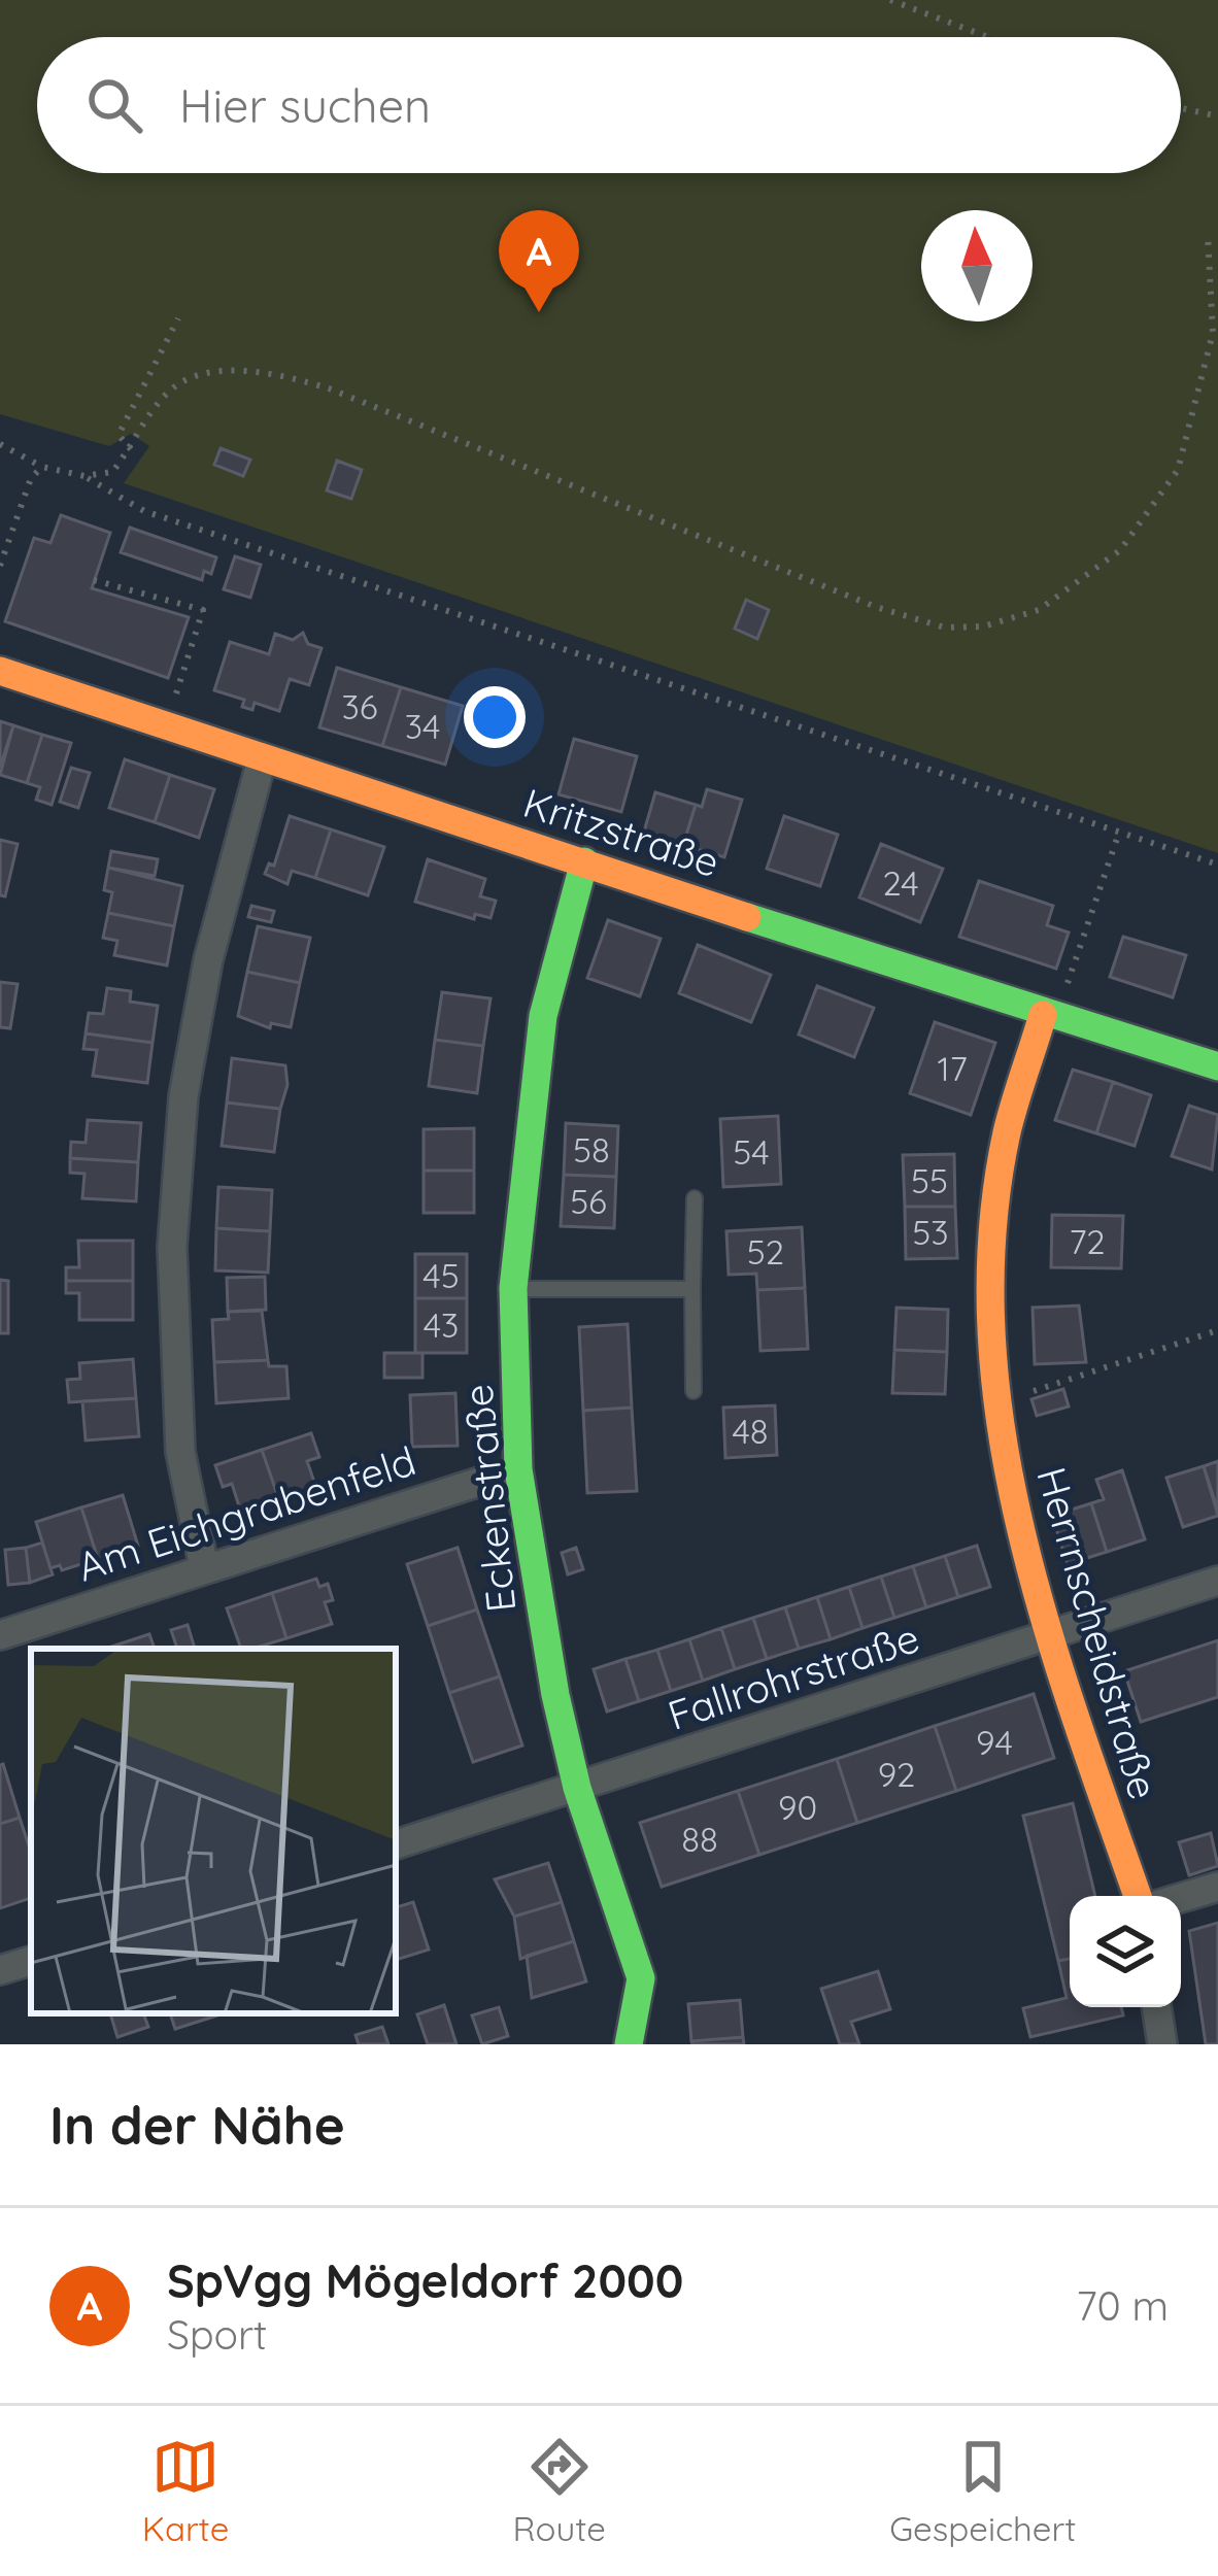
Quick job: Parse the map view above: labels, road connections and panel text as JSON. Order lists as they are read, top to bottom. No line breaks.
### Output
{"streets":{"street":["Kritzstraße","Eckenstraße","Am Eichgrabenfeld","Herrnscheidstraße","Fallrohrstraße"]},"crossings":[["Kritzstraße","Eckenstraße"],["Kritzstraße","Herrnscheidstraße"],["Eckenstraße","Am Eichgrabenfeld"],["Eckenstraße","Fallrohrstraße"],["Herrnscheidstraße","Fallrohrstraße"]],"house_numbers":["36","34","24","17","58","54","55","56","53","72","52","45","43","48","94","92","90","88"],"north":"top","page":{"search":"Hier suchen","pins":"A","heading":"In der Nähe","list":[{"mark":"A","name":"SpVgg Mögeldorf 2000","note":"Sport","value":"70 m"}],"nav":["Karte","Route","Gespeichert"]}}
